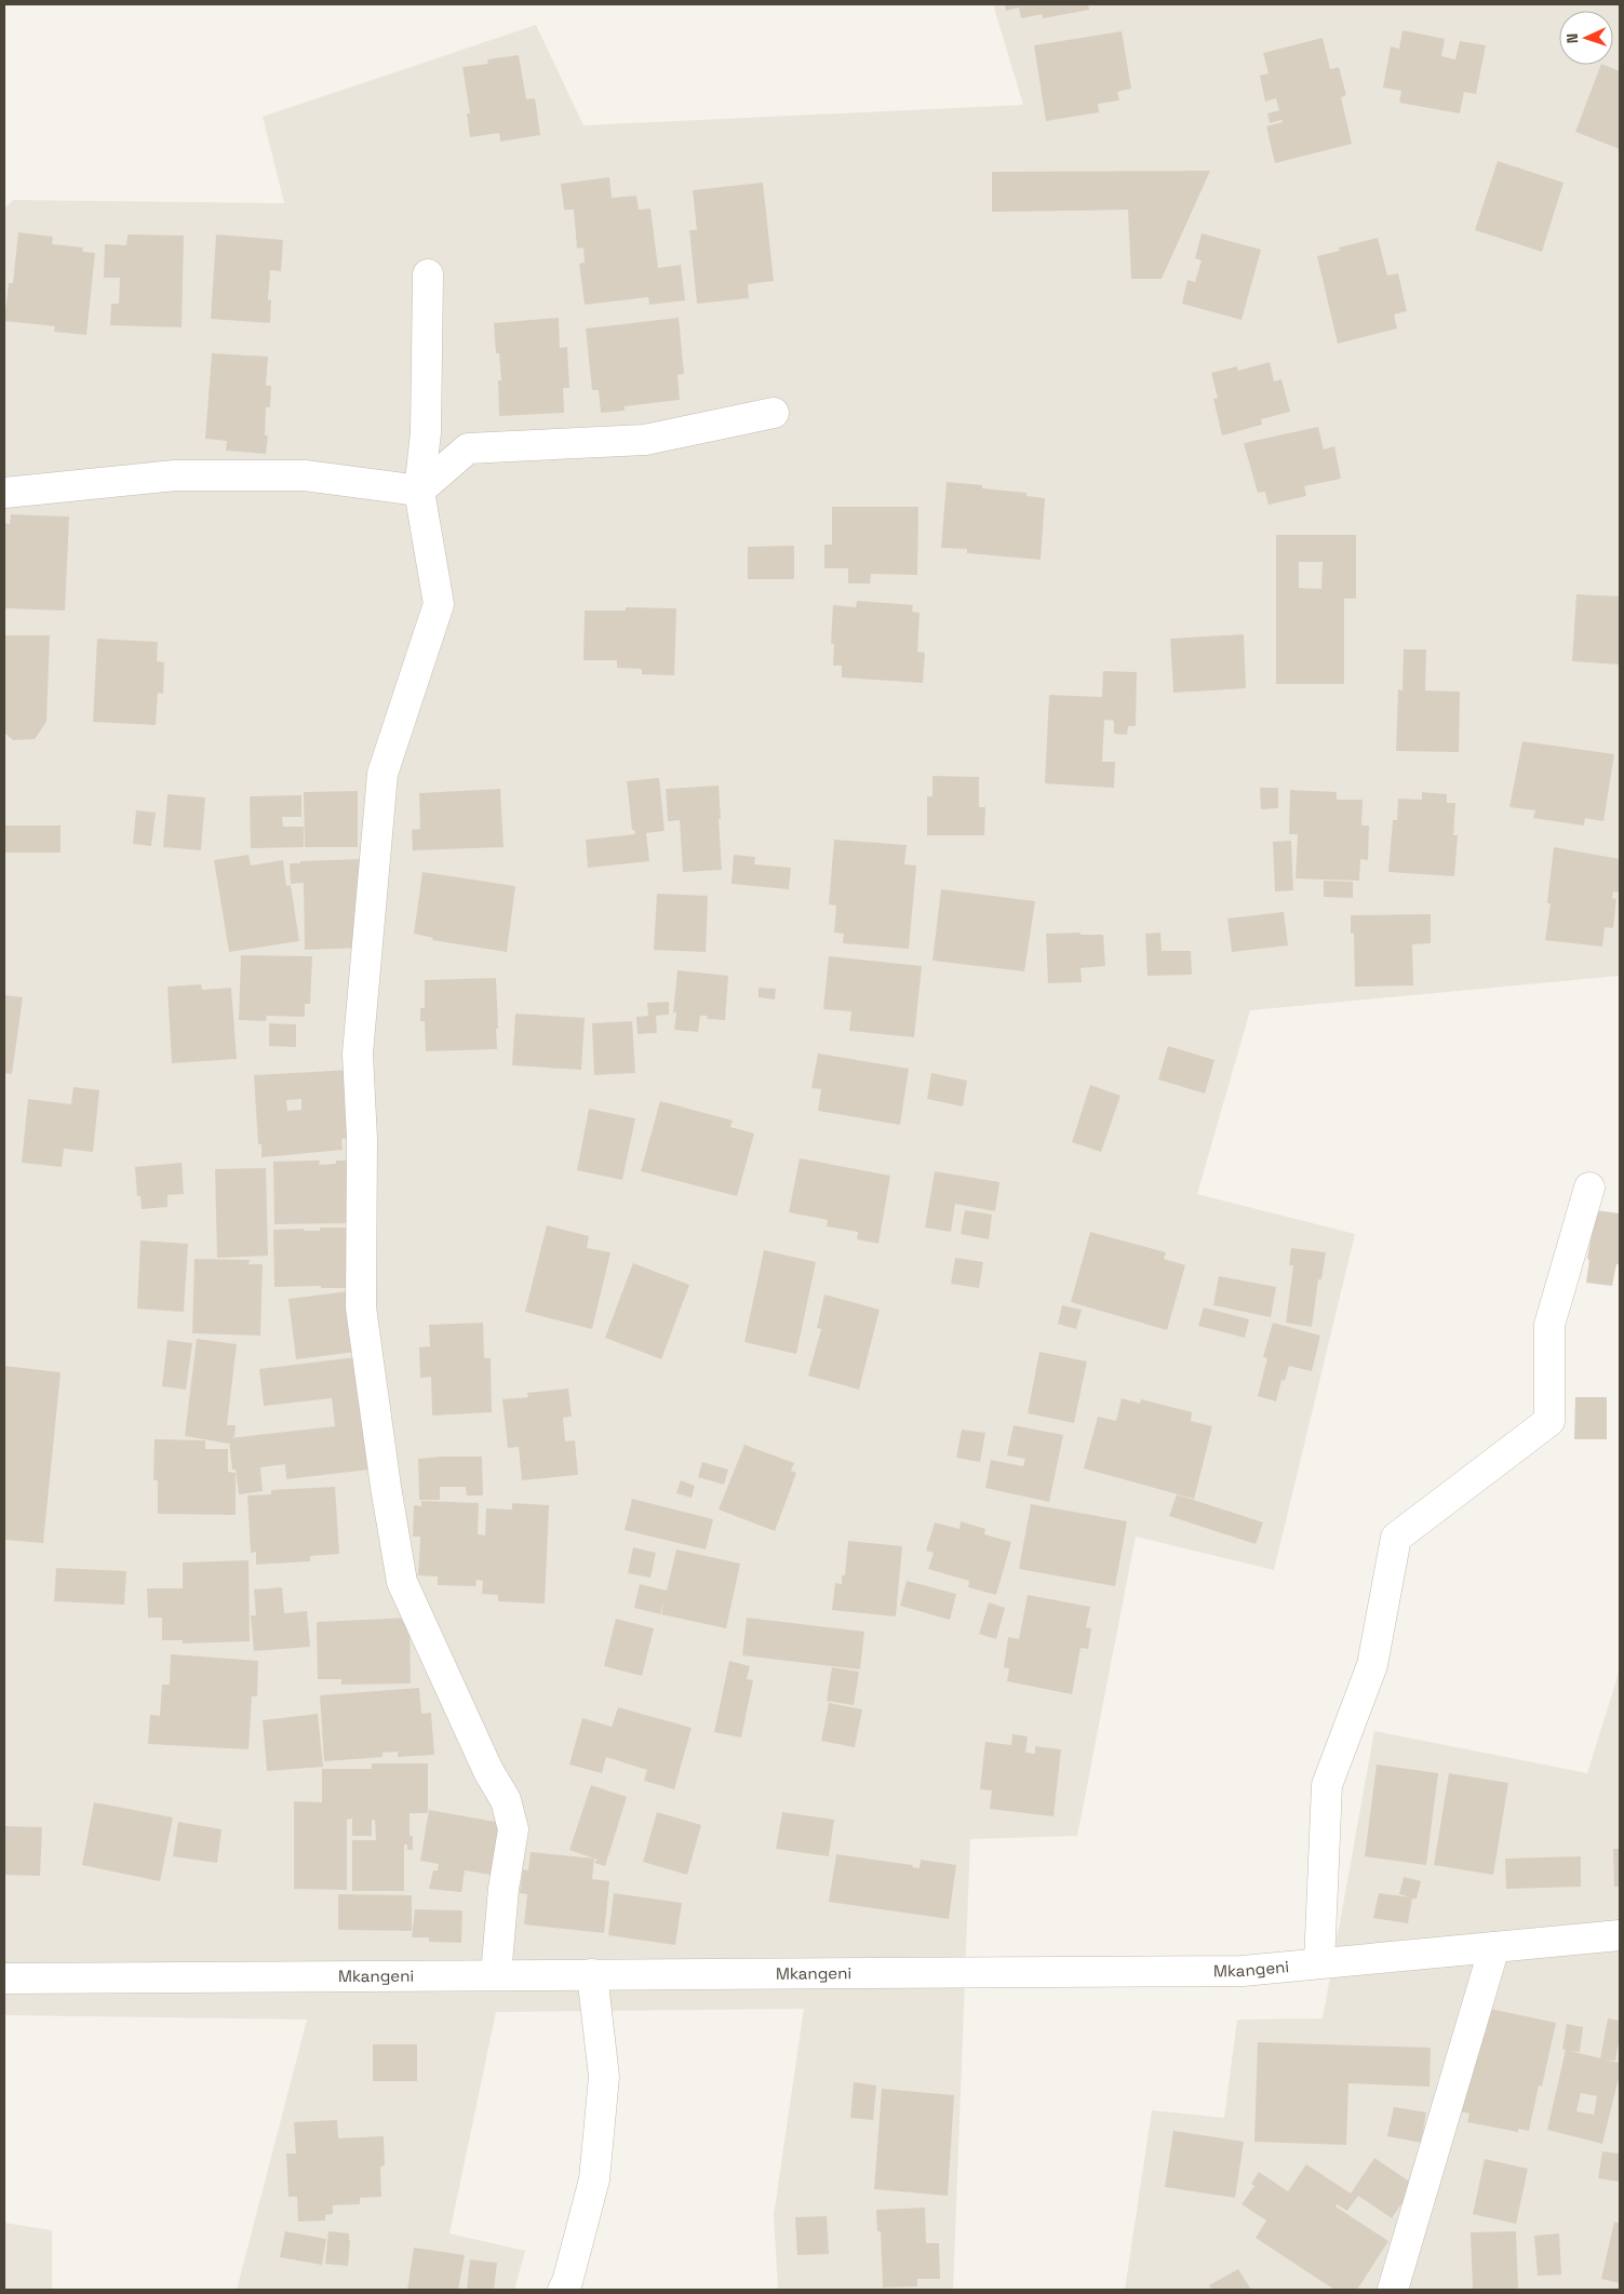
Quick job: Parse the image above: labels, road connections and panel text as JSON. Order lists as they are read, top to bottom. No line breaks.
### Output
{"streets":{"street":["Mkangeni"]},"north":"left"}
